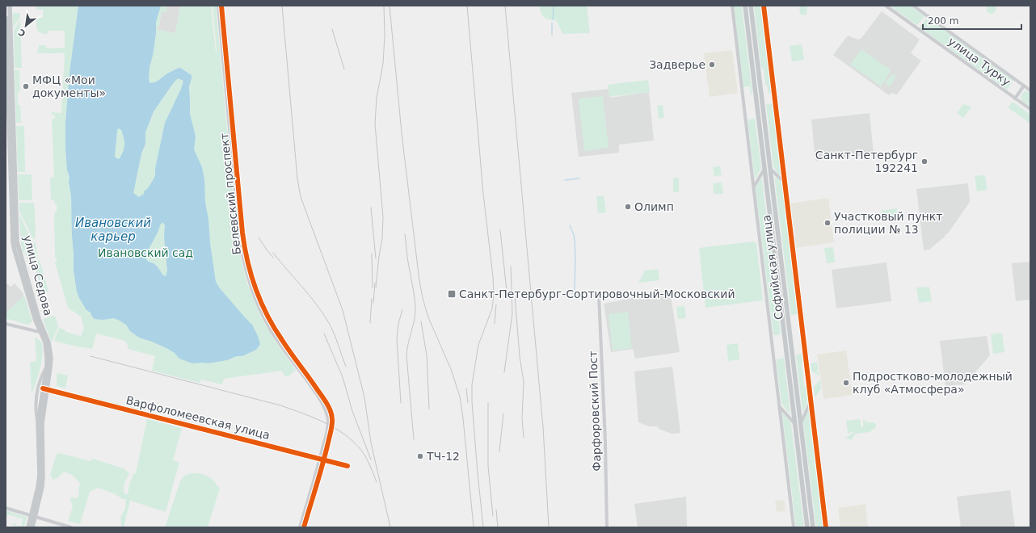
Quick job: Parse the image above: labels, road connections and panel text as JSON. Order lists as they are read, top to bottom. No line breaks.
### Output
{"streets":{"main road":["Софийская улица","улица Седова"],"street":["улица Турку","Белевский проспект","Фарфоровский Пост","Варфоломеевская улица"]},"crossings":[["Белевский проспект","Варфоломеевская улица"],["улица Седова","Варфоломеевская улица"]],"water":["Ивановский карьер"],"parks":["Ивановский сад"],"places":{"other":["Задверье","МФЦ «Мои документы»","Санкт-Петербург 192241","Олимп","Участковый пункт полиции № 13","Подростково-молодежный клуб «Атмосфера»","ТЧ-12"],"transit":["Санкт-Петербург-Сортировочный-Московский"]},"scale_bar":"200 m","north":"bottom left"}
